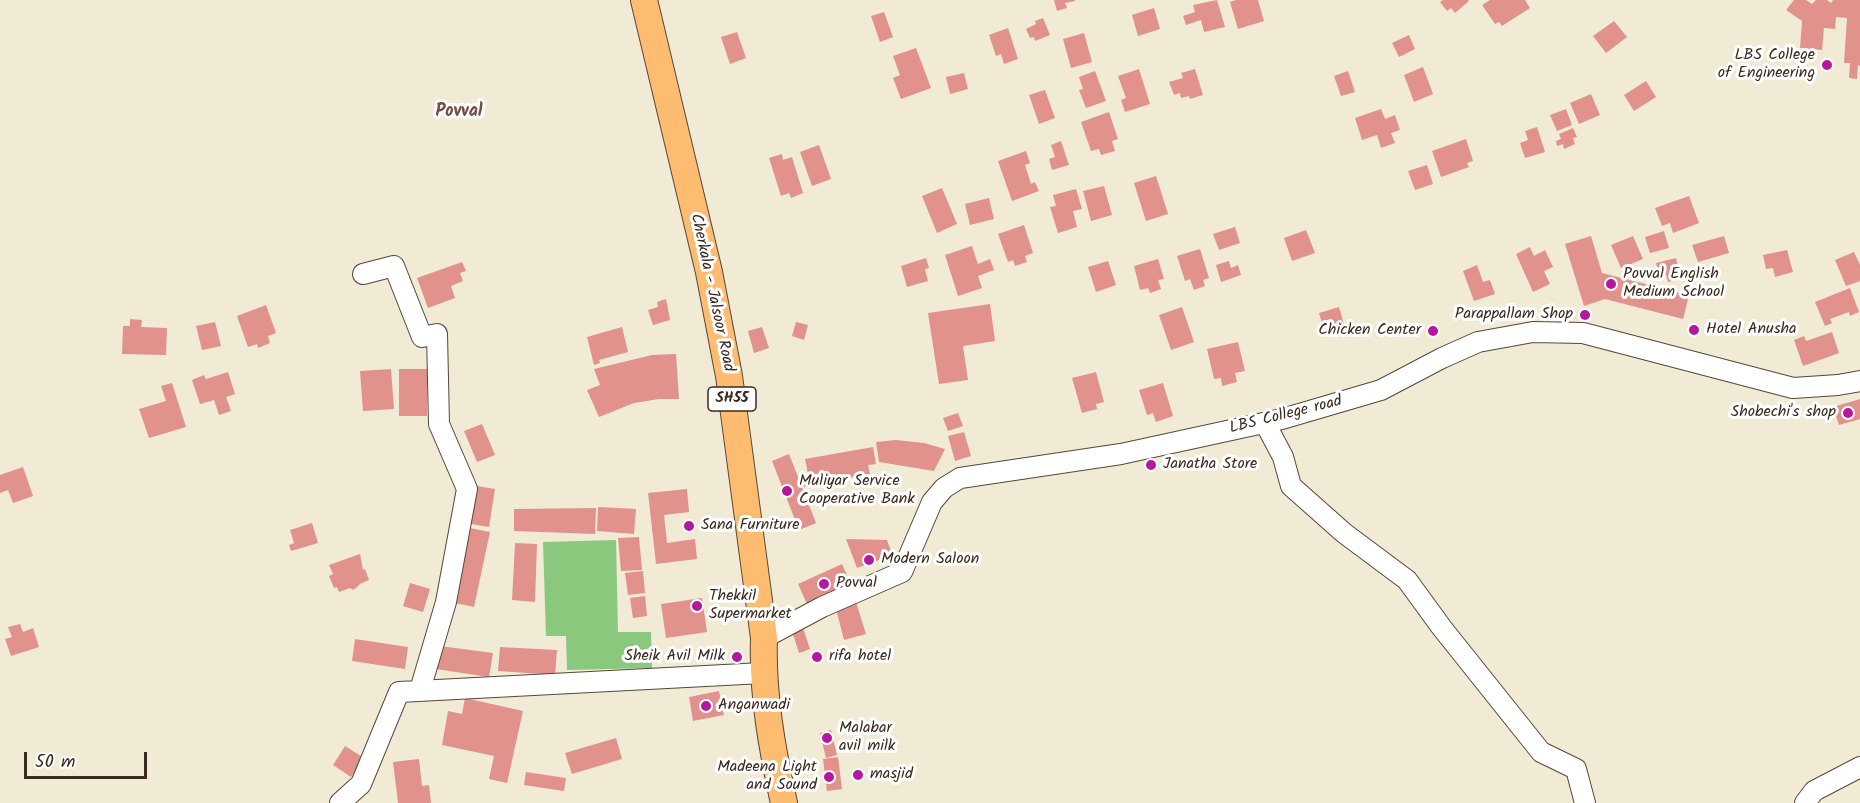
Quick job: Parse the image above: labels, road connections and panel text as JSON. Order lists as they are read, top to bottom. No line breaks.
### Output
{"streets":{"main road":["Cherkala - Jalsoor Road","SH55"],"street":["LBS College road"]},"crossings":[["Cherkala - Jalsoor Road","LBS College road"]],"districts":["Povval"],"places":["LBS College of Engineering","Povval English Medium School","Parappallam Shop","Hotel Anusha","Chicken Center","Shobechi's shop","Janatha Store","Muliyar Service Cooperative Bank","Sana Furniture","Modern Saloon","Povval","Thekkil Supermarket","Sheik Avil Milk","rifa hotel","Anganwadi","Malabar avil milk","masjid","Madeena Light and Sound"],"scale_bar":"50 m"}
